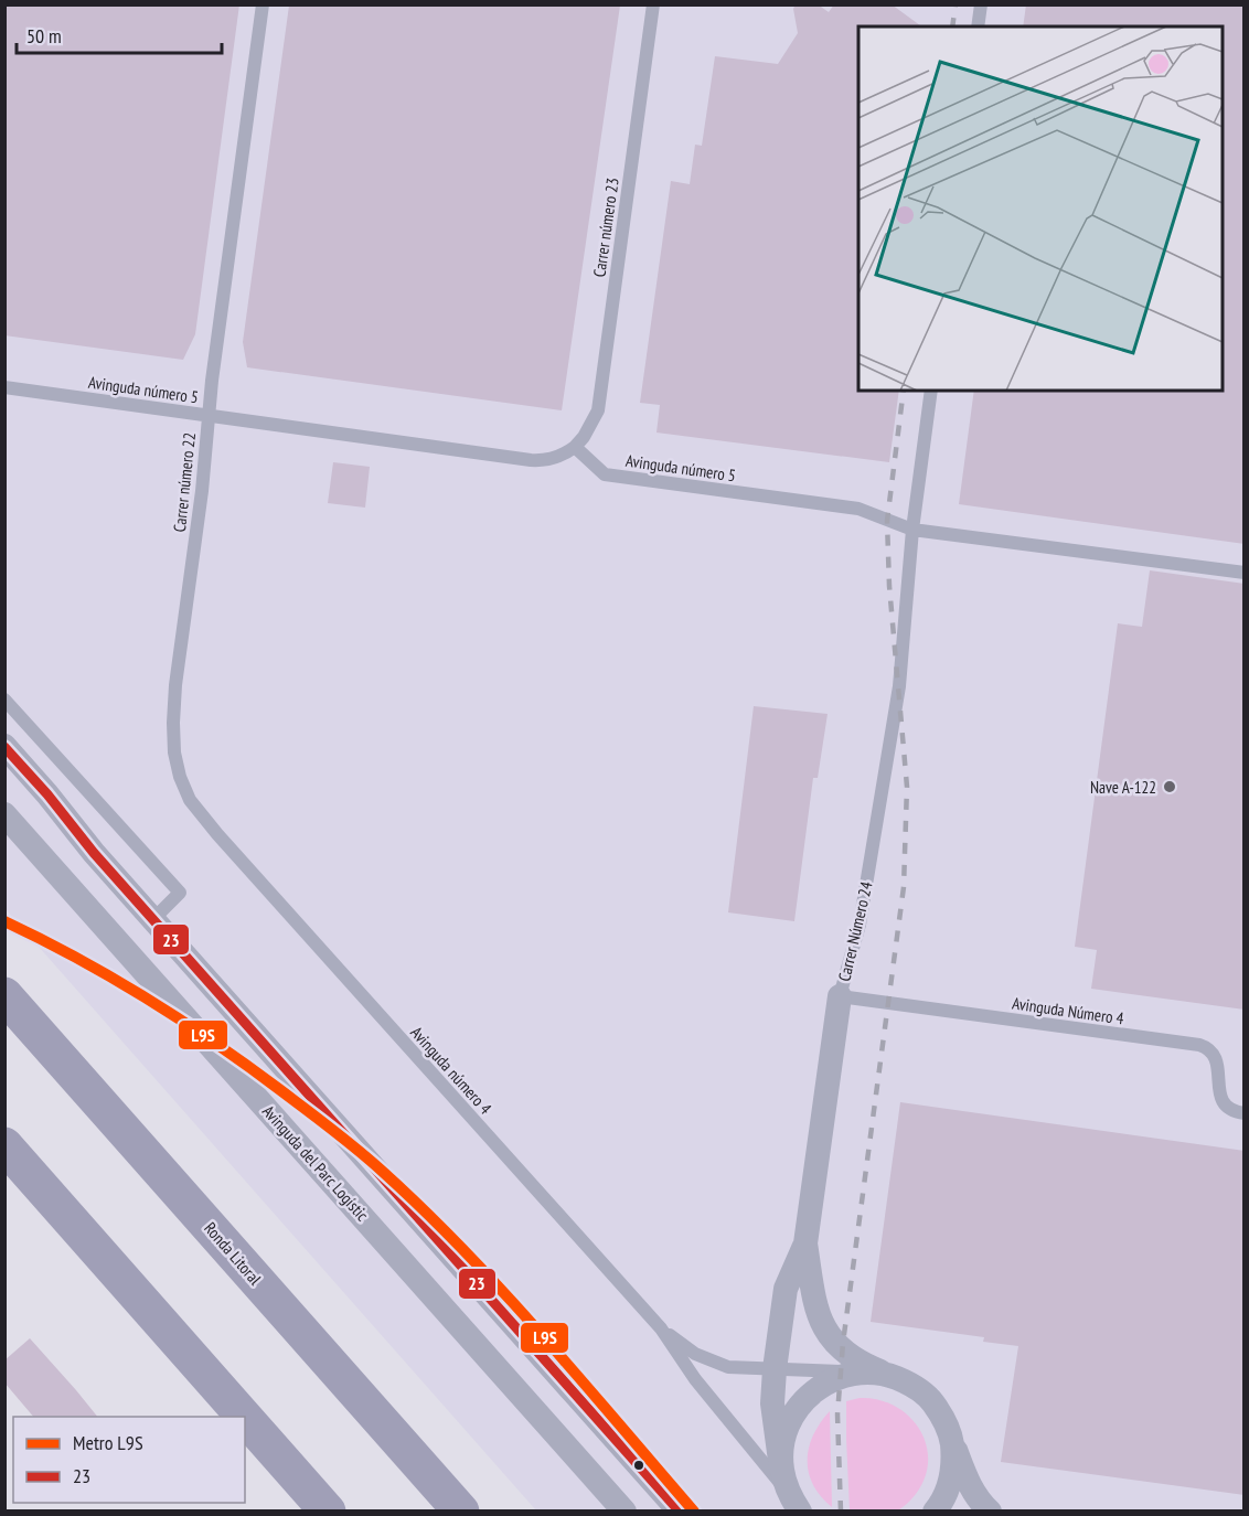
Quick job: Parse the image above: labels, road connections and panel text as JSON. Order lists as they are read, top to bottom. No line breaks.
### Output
{"streets":{"highway":["Ronda Litoral"],"street":["Carrer Número 24","Avinguda del Parc Logístic"],"lane":["Carrer número 23","Avinguda número 5","Carrer número 22","Avinguda Número 4","Avinguda número 4"]},"crossings":[["Carrer número 23","Avinguda número 5"],["Avinguda número 5","Carrer número 22"],["Avinguda número 5","Carrer Número 24"],["Carrer número 22","Avinguda número 4"],["Carrer Número 24","Avinguda Número 4"],["Carrer Número 24","Avinguda número 4"]],"places":["Nave A-122"],"lines":["transit line 23","metro line L9S"],"legend":["Metro L9S","23"],"scale_bar":"50 m"}
